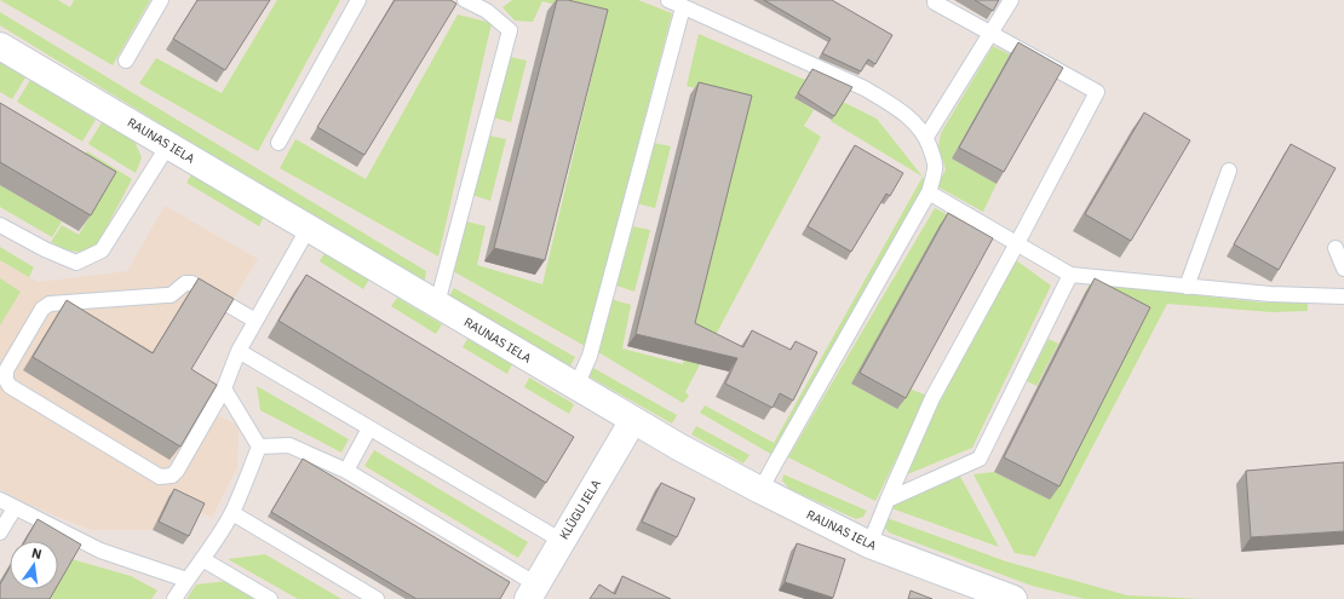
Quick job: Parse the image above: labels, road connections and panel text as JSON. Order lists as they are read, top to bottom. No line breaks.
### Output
{"streets":{"street":["RAUNAS IELA","KLŪGU IELA"]},"crossings":[["RAUNAS IELA","KLŪGU IELA"]],"north":"top"}
